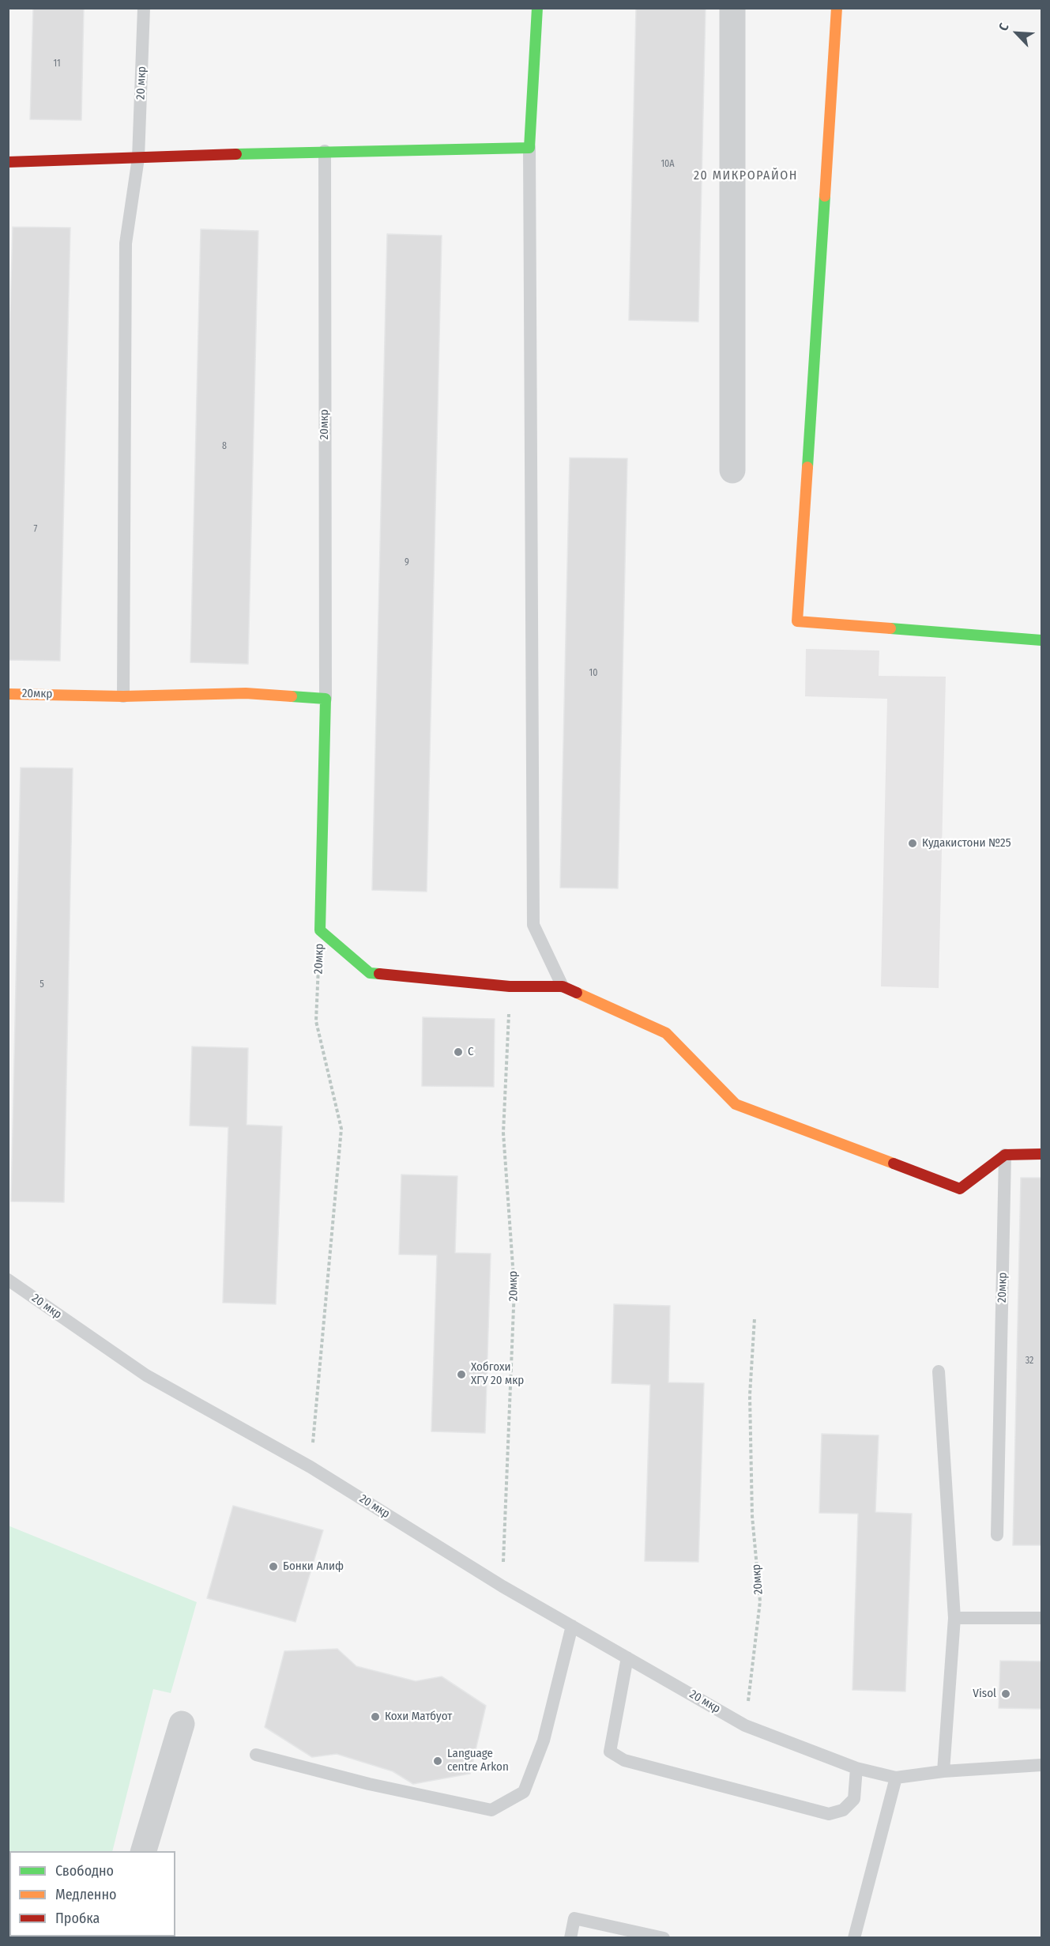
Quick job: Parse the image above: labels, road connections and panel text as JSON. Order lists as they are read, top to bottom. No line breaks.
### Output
{"streets":{"street":["20мкр"],"lane":["20 мкр"]},"crossings":[["20 мкр","20мкр"]],"districts":["20 МИКРОРАЙОН"],"places":["Кудакистони №25","С","Хобгохи ХГУ 20 мкр","Бонки Алиф","Visol","Кохи Матбуот","Language centre Arkon"],"house_numbers":["11","10А","8","7","9","10","5","32"],"legend":["Свободно","Медленно","Пробка"],"north":"top left"}
